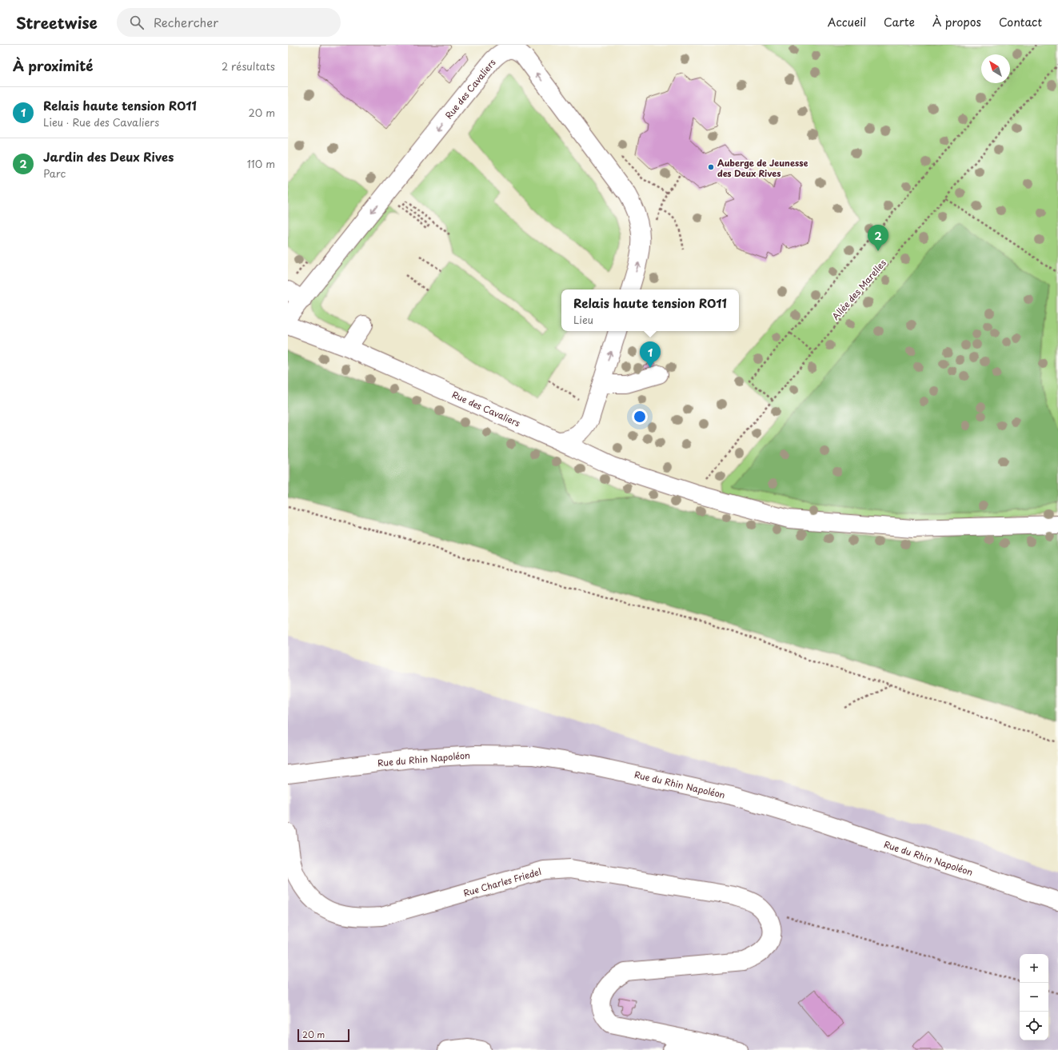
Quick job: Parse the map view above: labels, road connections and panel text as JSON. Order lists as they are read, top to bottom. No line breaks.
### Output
{"streets":{"street":["Rue des Cavaliers","Rue du Rhin Napoléon","Rue Charles Friedel"],"path":["Allée des Marelles"]},"crossings":[["Rue des Cavaliers","Allée des Marelles"]],"places":["Auberge de Jeunesse des Deux Rives"],"scale_bar":"20 m","north":"top left","page":{"header":"Streetwise","search":"Rechercher","nav":["Accueil","Carte","À propos","Contact"],"heading":["À proximité","2 résultats"],"list":[{"mark":"1","name":"Relais haute tension R011","note":"Lieu · Rue des Cavaliers","value":"20 m"},{"mark":"2","name":"Jardin des Deux Rives","note":"Parc","value":"110 m"}],"pins":["2","1"],"popup":["Relais haute tension R011","Lieu"],"map_buttons":["+","−"],"scale":"20 m"}}
